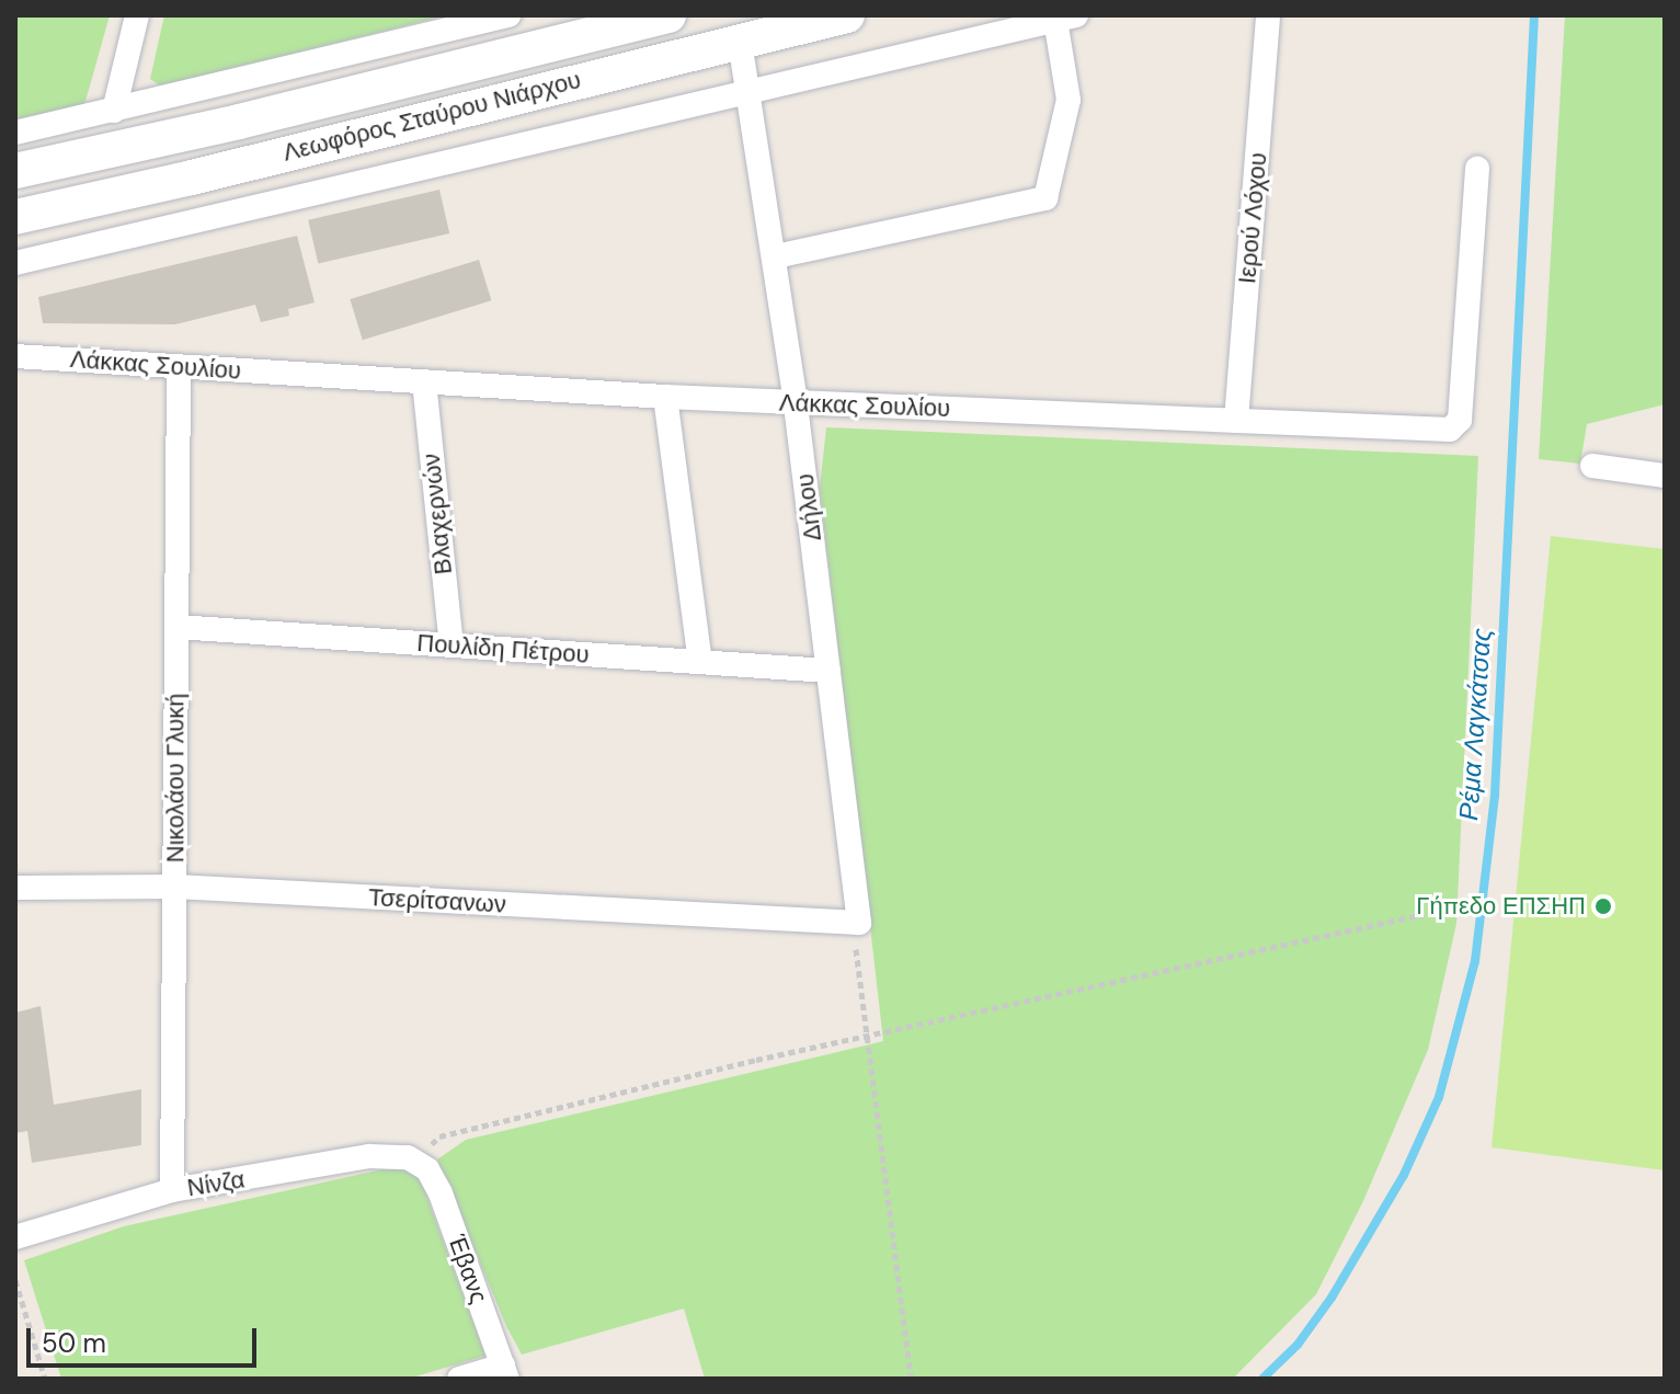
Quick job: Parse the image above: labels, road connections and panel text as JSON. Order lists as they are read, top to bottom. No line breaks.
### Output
{"streets":{"main road":["Λεωφόρος Σταύρου Νιάρχου"],"street":["Ιερού Λόχου","Λάκκας Σουλίου","Δήλου","Βλαχερνών","Πουλίδη Πέτρου","Νικολάου Γλυκή","Τσερίτσανων","Νίνζα","Έβανς"]},"crossings":[["Λεωφόρος Σταύρου Νιάρχου","Δήλου"],["Ιερού Λόχου","Λάκκας Σουλίου"],["Λάκκας Σουλίου","Δήλου"],["Λάκκας Σουλίου","Βλαχερνών"],["Λάκκας Σουλίου","Νικολάου Γλυκή"],["Δήλου","Πουλίδη Πέτρου"],["Δήλου","Τσερίτσανων"],["Βλαχερνών","Πουλίδη Πέτρου"],["Πουλίδη Πέτρου","Νικολάου Γλυκή"],["Νικολάου Γλυκή","Τσερίτσανων"],["Νικολάου Γλυκή","Νίνζα"],["Νίνζα","Έβανς"]],"water":["Ρέμα Λαγκάτσας"],"places":["Γήπεδο ΕΠΣΗΠ"],"scale_bar":"50 m"}
